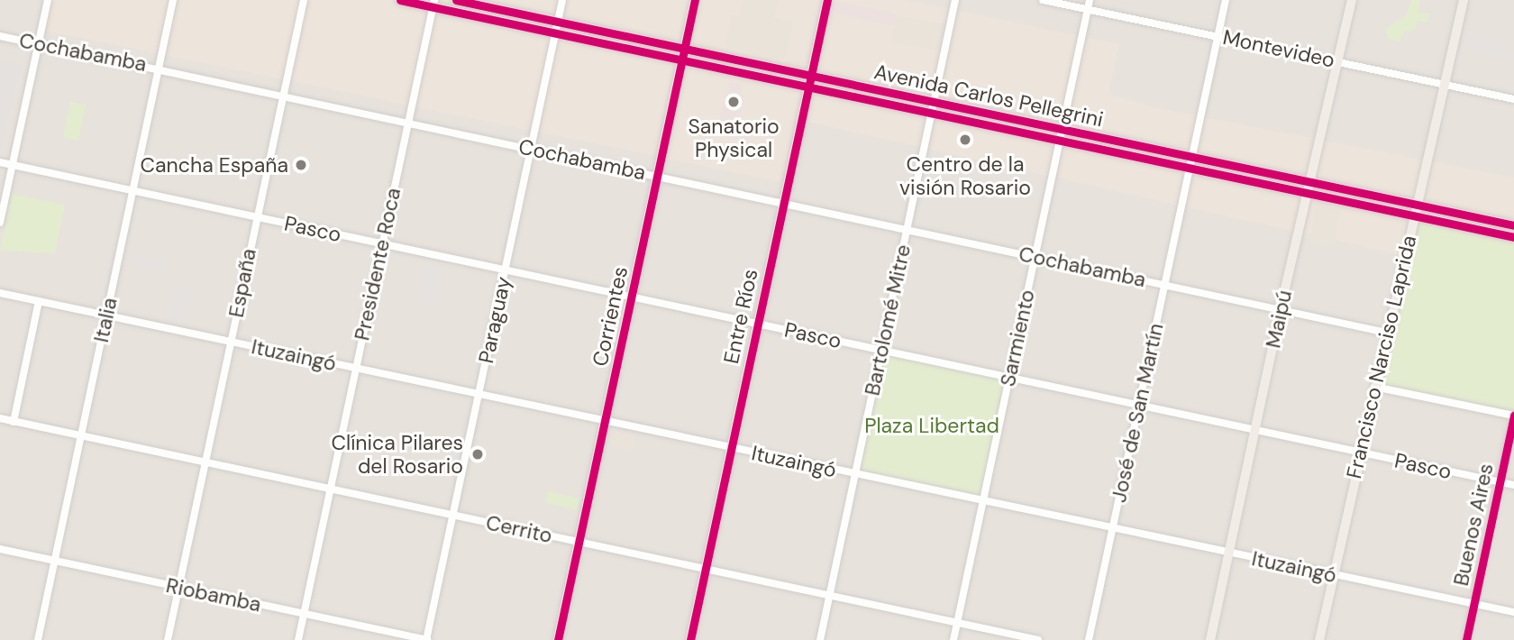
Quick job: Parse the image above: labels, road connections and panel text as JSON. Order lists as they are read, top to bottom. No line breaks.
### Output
{"streets":{"main road":["Avenida Carlos Pellegrini","Corrientes","Entre Ríos","Maipú","Francisco Narciso Laprida"],"street":["Montevideo","Cochabamba","Pasco","Presidente Roca","España","Italia","Paraguay","Bartolomé Mitre","Sarmiento","Ituzaingó","José de San Martín","Buenos Aires","Cerrito","Riobamba"]},"crossings":[["Montevideo","Maipú"],["Montevideo","Sarmiento"],["Montevideo","Francisco Narciso Laprida"],["Montevideo","José de San Martín"],["Cochabamba","Presidente Roca"],["Cochabamba","España"],["Cochabamba","Corrientes"],["Cochabamba","Entre Ríos"],["Cochabamba","Maipú"],["Cochabamba","Italia"],["Cochabamba","Paraguay"],["Cochabamba","Bartolomé Mitre"],["Cochabamba","Sarmiento"],["Cochabamba","Francisco Narciso Laprida"],["Cochabamba","José de San Martín"],["Avenida Carlos Pellegrini","Presidente Roca"],["Avenida Carlos Pellegrini","Corrientes"],["Avenida Carlos Pellegrini","Entre Ríos"],["Avenida Carlos Pellegrini","Maipú"],["Avenida Carlos Pellegrini","Paraguay"],["Avenida Carlos Pellegrini","Bartolomé Mitre"],["Avenida Carlos Pellegrini","Sarmiento"],["Avenida Carlos Pellegrini","Francisco Narciso Laprida"],["Avenida Carlos Pellegrini","José de San Martín"],["Pasco","Presidente Roca"],["Pasco","España"],["Pasco","Corrientes"],["Pasco","Entre Ríos"],["Pasco","Maipú"],["Pasco","Italia"],["Pasco","Paraguay"],["Pasco","Bartolomé Mitre"],["Pasco","Sarmiento"],["Pasco","Francisco Narciso Laprida"],["Pasco","José de San Martín"],["Pasco","Buenos Aires"],["Presidente Roca","Ituzaingó"],["Presidente Roca","Cerrito"],["Presidente Roca","Riobamba"],["España","Ituzaingó"],["España","Cerrito"],["España","Riobamba"],["Corrientes","Ituzaingó"],["Corrientes","Cerrito"],["Entre Ríos","Ituzaingó"],["Entre Ríos","Cerrito"],["Maipú","Ituzaingó"],["Italia","Ituzaingó"],["Italia","Cerrito"],["Italia","Riobamba"],["Paraguay","Ituzaingó"],["Paraguay","Cerrito"],["Paraguay","Riobamba"],["Bartolomé Mitre","Ituzaingó"],["Bartolomé Mitre","Cerrito"],["Sarmiento","Ituzaingó"],["Sarmiento","Cerrito"],["Ituzaingó","Francisco Narciso Laprida"],["Ituzaingó","José de San Martín"],["Ituzaingó","Buenos Aires"]],"parks":["Plaza Libertad"],"places":["Sanatorio Physical","Centro de la visión Rosario","Cancha España","Clínica Pilares del Rosario"]}
